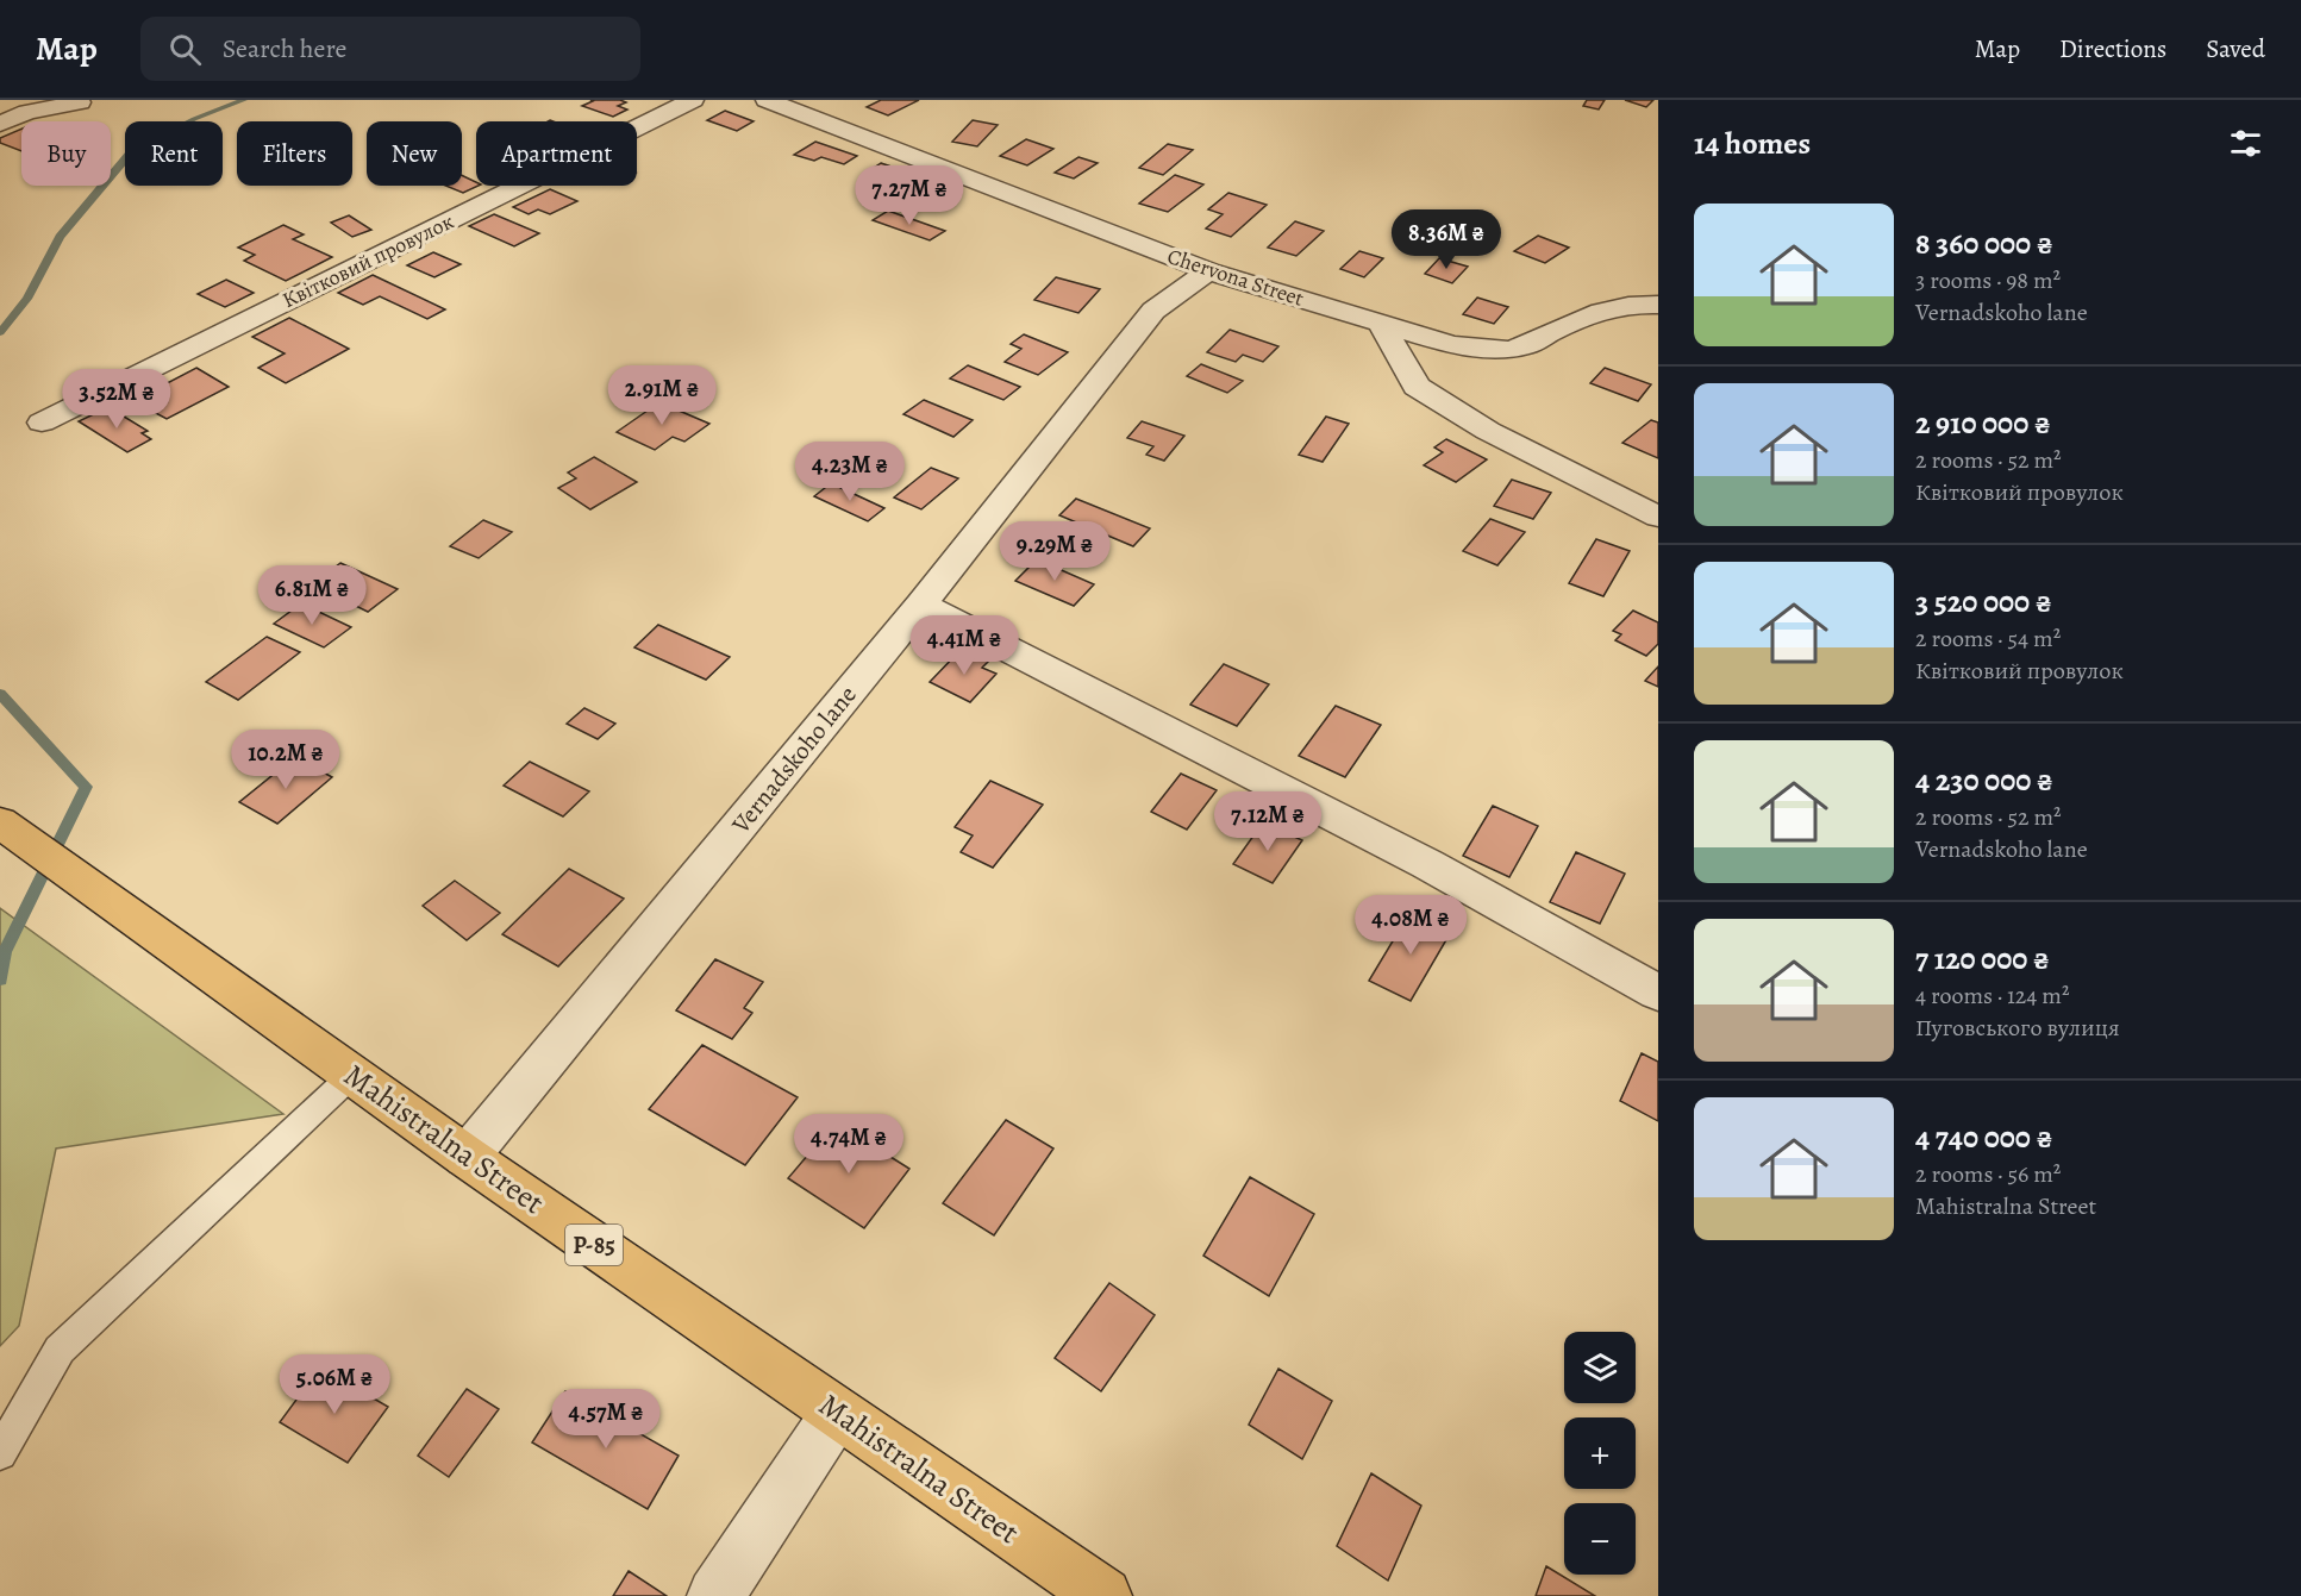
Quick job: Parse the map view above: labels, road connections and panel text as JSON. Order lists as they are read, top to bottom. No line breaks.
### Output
{"streets":{"main road":["Mahistralna Street","Р-85"],"street":["Квітковий провулок","Chervona Street","Vernadskoho lane"]},"crossings":[["Chervona Street","Vernadskoho lane"],["Vernadskoho lane","Mahistralna Street"]],"page":{"header":"Map","search":"Search here","nav":["Map","Directions","Saved"],"heading":"14 homes","chip":["Buy","Rent","Filters","New","Apartment"],"price":["7.27M ₴","8.36M ₴","2.91M ₴","3.52M ₴","4.23M ₴","9.29M ₴","6.81M ₴","4.41M ₴","10.2M ₴","7.12M ₴","4.08M ₴","4.74M ₴","5.06M ₴","4.57M ₴"],"list":[{"name":"8 360 000 ₴","note":"3 rooms · 98 m² · Vernadskoho lane"},{"name":"2 910 000 ₴","note":"2 rooms · 52 m² · Квітковий провулок"},{"name":"3 520 000 ₴","note":"2 rooms · 54 m² · Квітковий провулок"},{"name":"4 230 000 ₴","note":"2 rooms · 52 m² · Vernadskoho lane"},{"name":"7 120 000 ₴","note":"4 rooms · 124 m² · Пуговського вулиця"},{"name":"4 740 000 ₴","note":"2 rooms · 56 m² · Mahistralna Street"}],"map_buttons":["+","−"]}}
